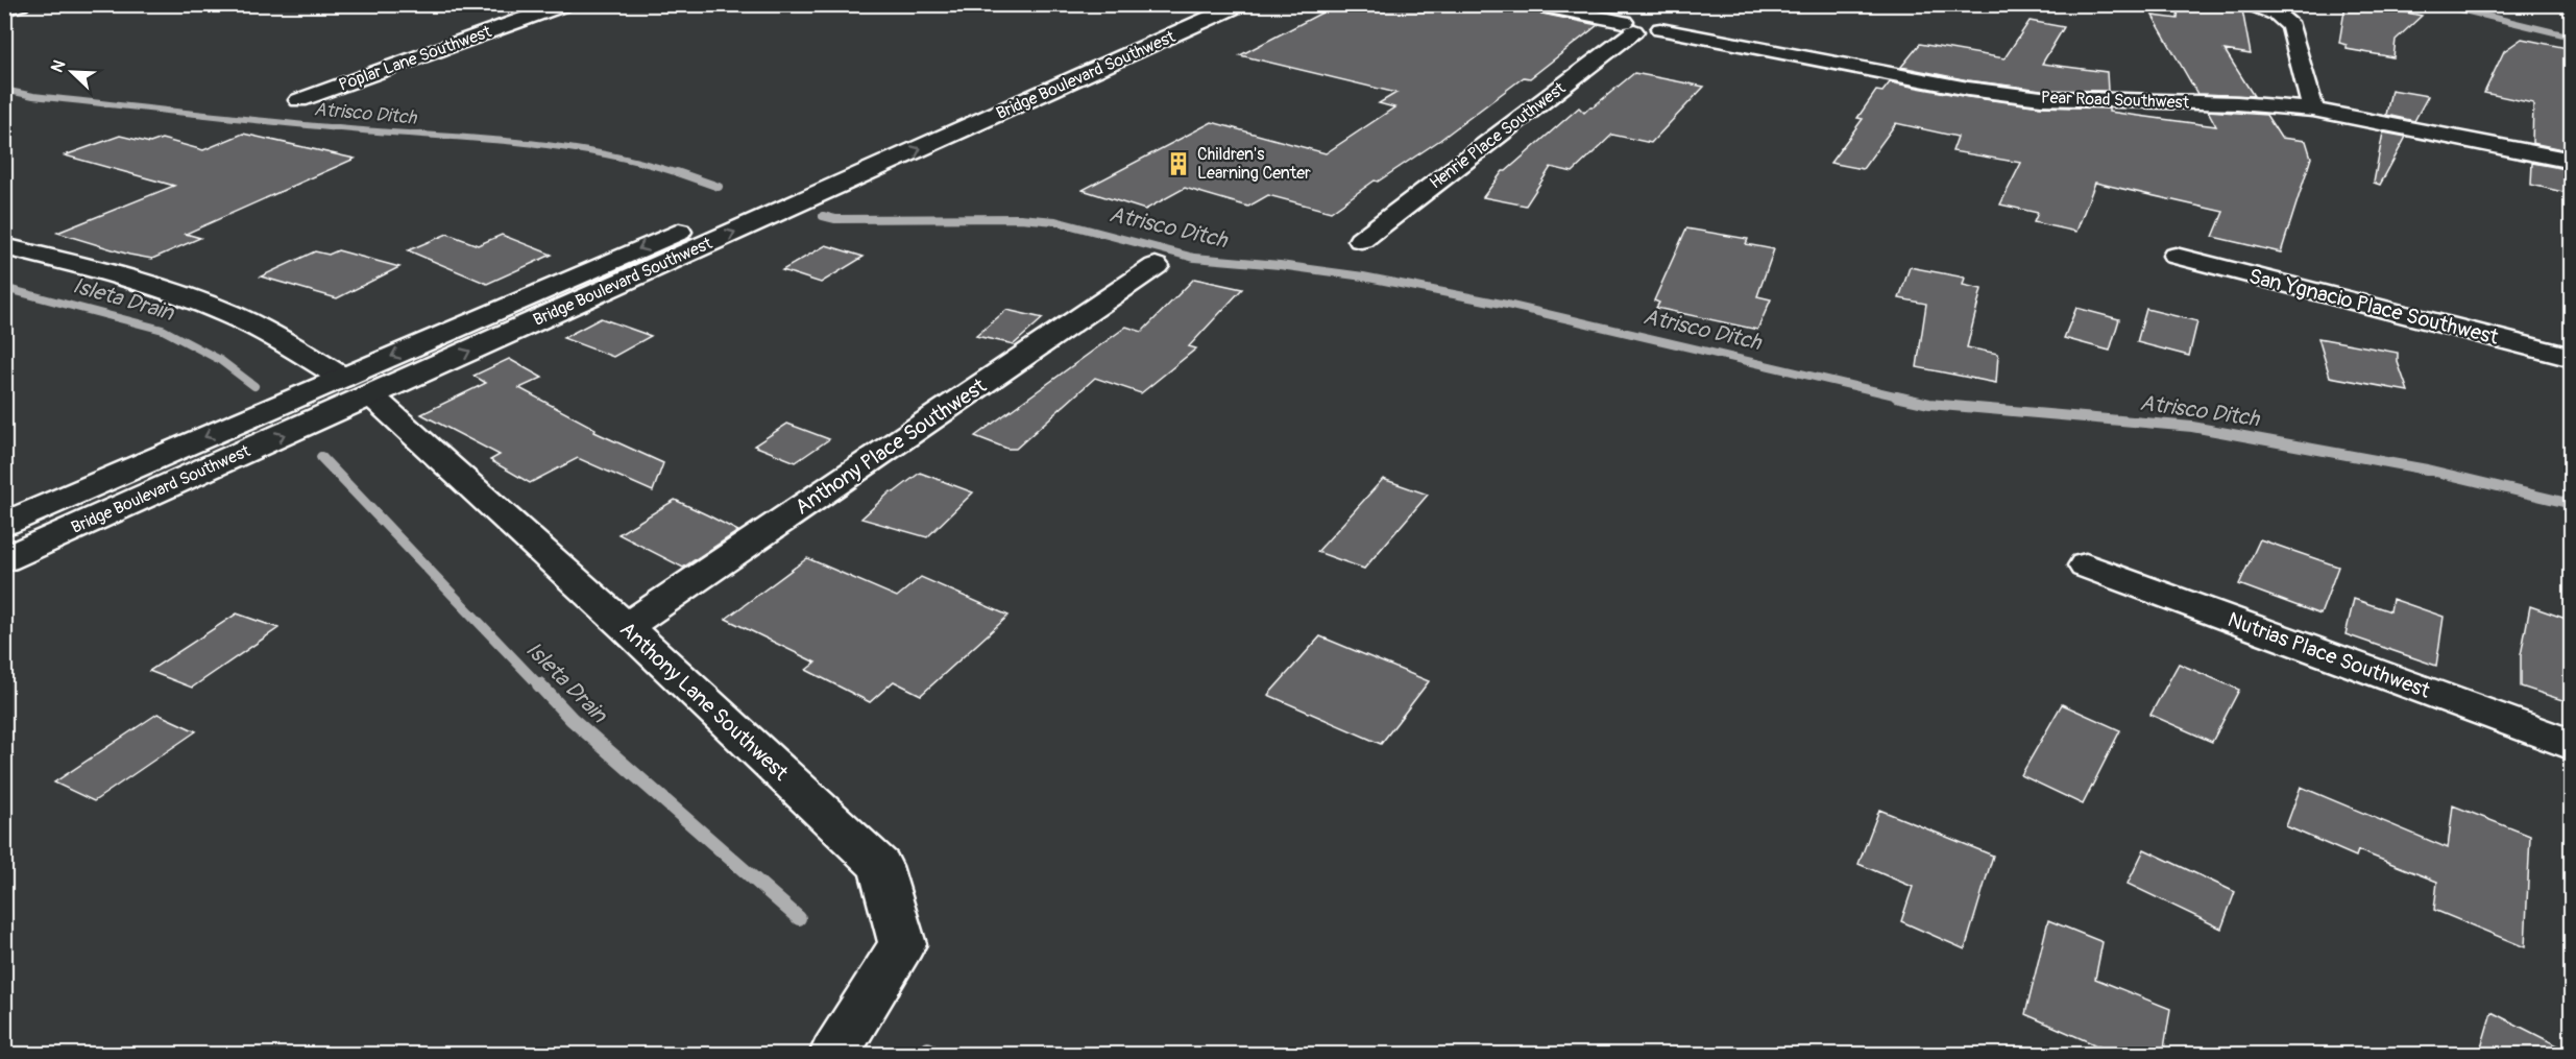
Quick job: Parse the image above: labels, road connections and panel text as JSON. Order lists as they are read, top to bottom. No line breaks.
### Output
{"streets":{"street":["Poplar Lane Southwest","Bridge Boulevard Southwest","Pear Road Southwest","Henrie Place Southwest","San Ygnacio Place Southwest","Anthony Place Southwest","Nutrias Place Southwest","Anthony Lane Southwest"]},"crossings":[["Bridge Boulevard Southwest","Anthony Lane Southwest"],["Pear Road Southwest","Henrie Place Southwest"],["Anthony Place Southwest","Anthony Lane Southwest"]],"water":["Atrisco Ditch","Isleta Drain"],"places":{"building":["Children's Learning Center"]},"north":"top left"}
